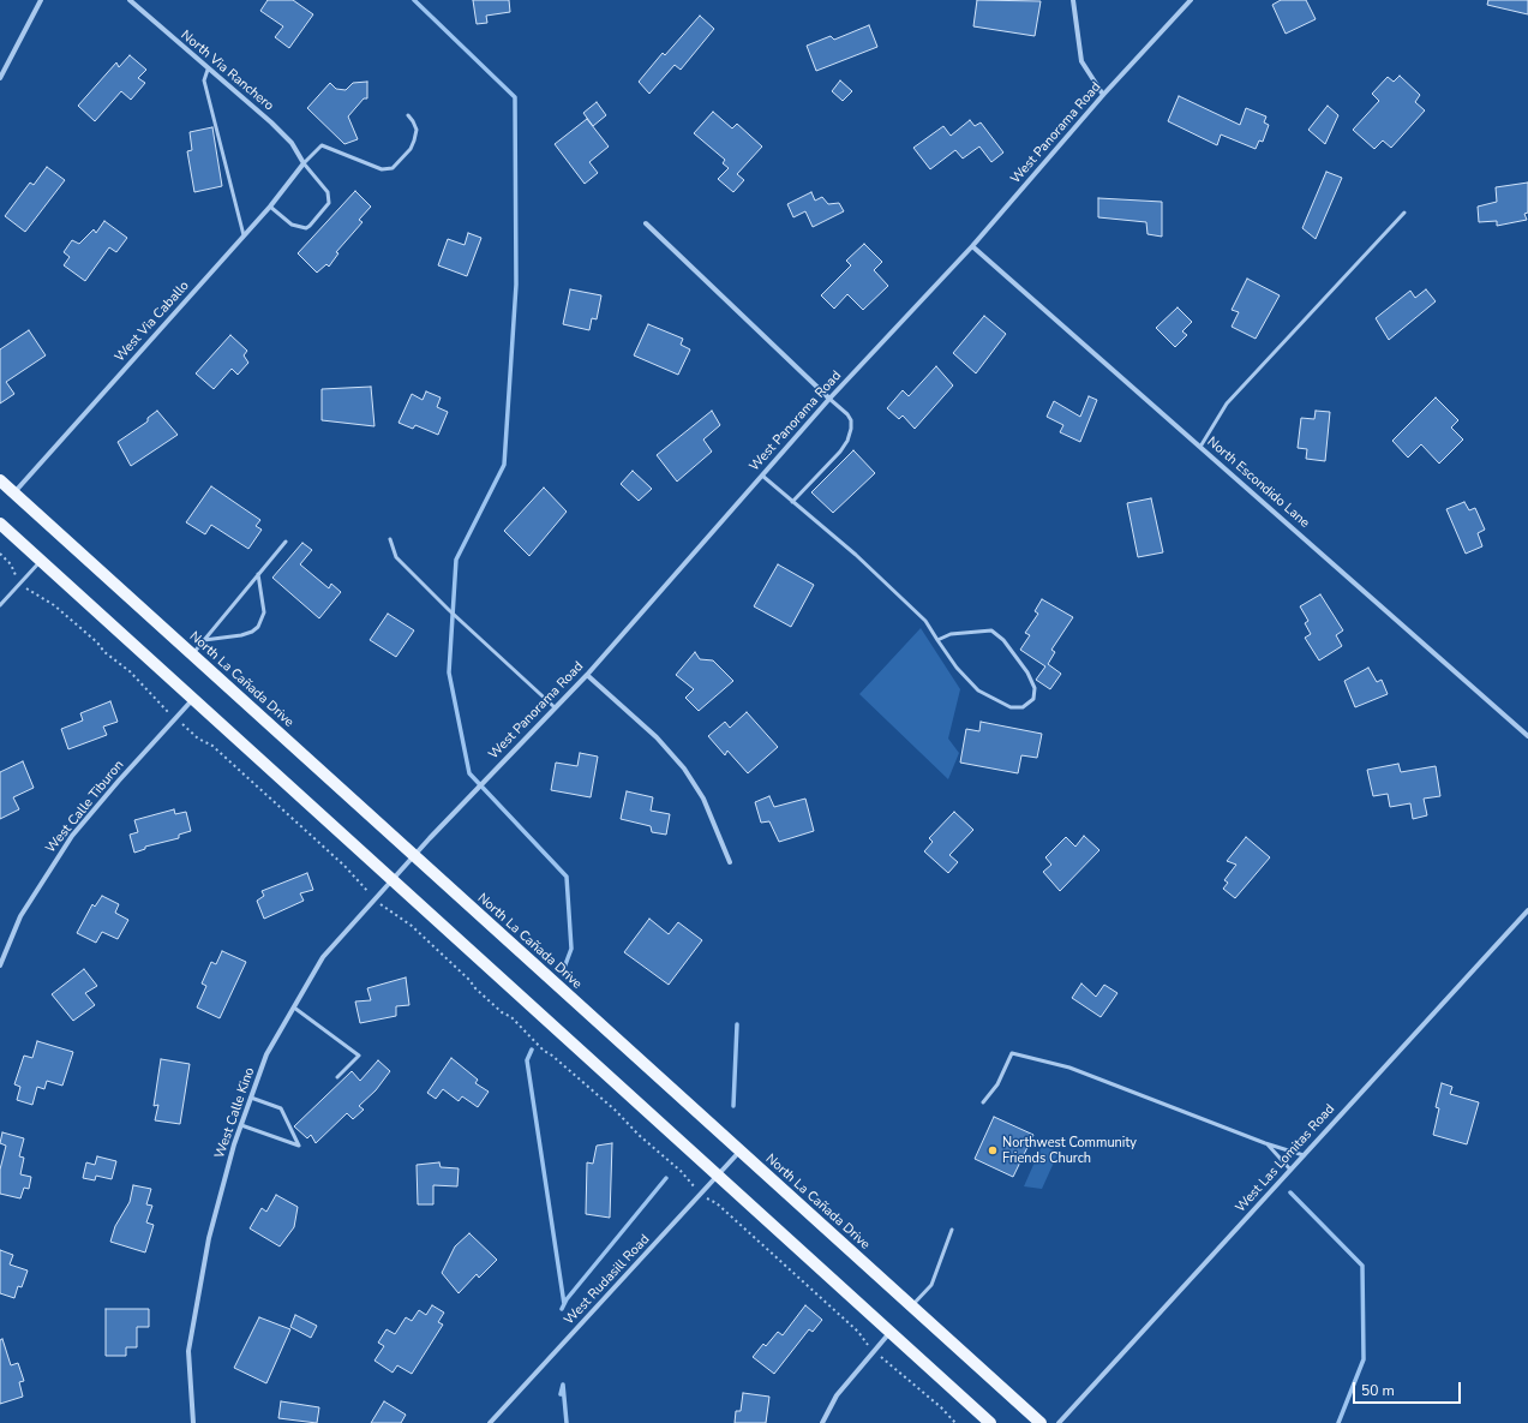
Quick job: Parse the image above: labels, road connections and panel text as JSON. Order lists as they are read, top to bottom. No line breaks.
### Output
{"streets":{"main road":["North La Cañada Drive"],"street":["North Via Ranchero","West Panorama Road","West Via Caballo","North Escondido Lane","West Calle Tiburon","West Calle Kino","West Las Lomitas Road","West Rudasill Road"]},"crossings":[["North Via Ranchero","West Via Caballo"],["West Panorama Road","North Escondido Lane"],["West Panorama Road","North La Cañada Drive"],["West Panorama Road","West Calle Kino"],["West Via Caballo","North La Cañada Drive"],["North La Cañada Drive","West Calle Kino"],["North La Cañada Drive","West Rudasill Road"]],"places":["Northwest Community Friends Church"],"scale_bar":"50 m"}
